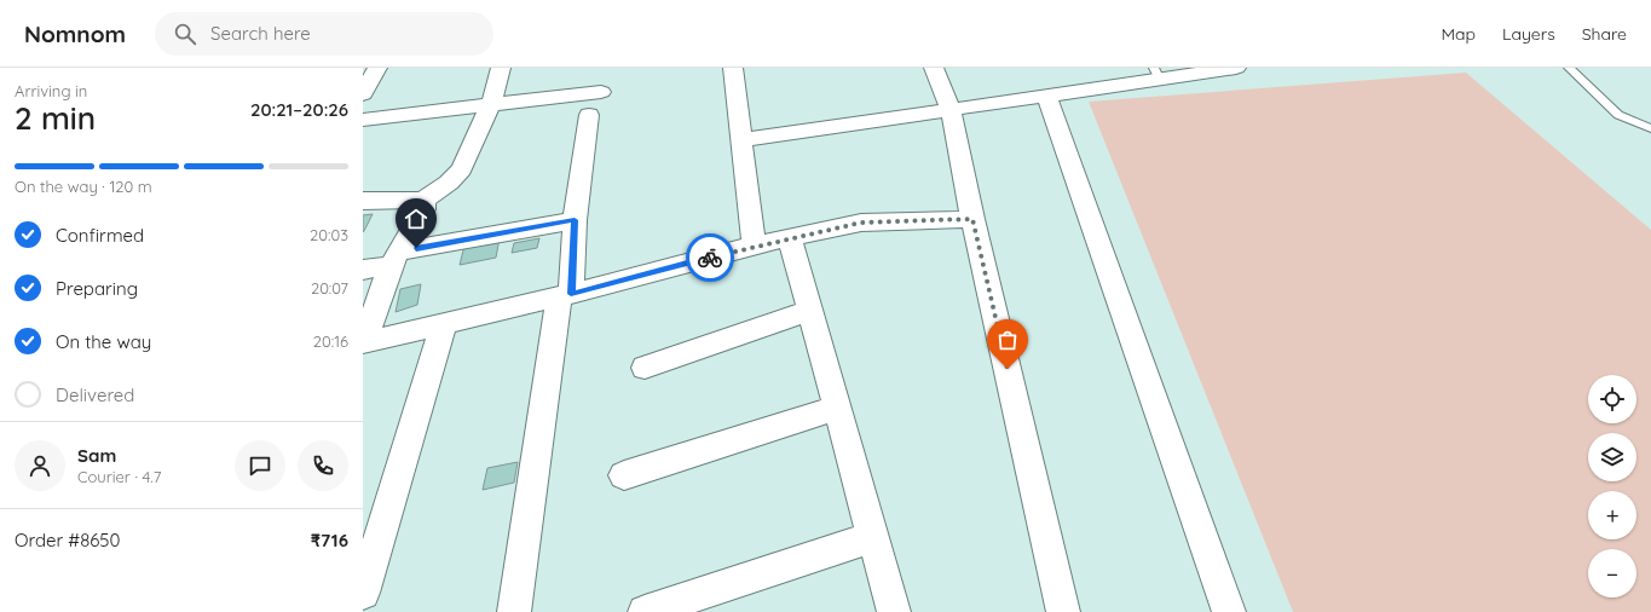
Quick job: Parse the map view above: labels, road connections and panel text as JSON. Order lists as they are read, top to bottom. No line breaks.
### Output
{"page":{"header":"Nomnom","search":"Search here","nav":["Map","Layers","Share"],"heading":["2 min","Arriving in","20:21–20:26"],"panel":["Sam","Courier · 4.7","Order #8650","₹716"],"bar":"On the way · 120 m","list":[["Confirmed","20:03"],["Preparing","20:07"],["On the way","20:16"],"Delivered"],"map_buttons":["+","−"]}}
